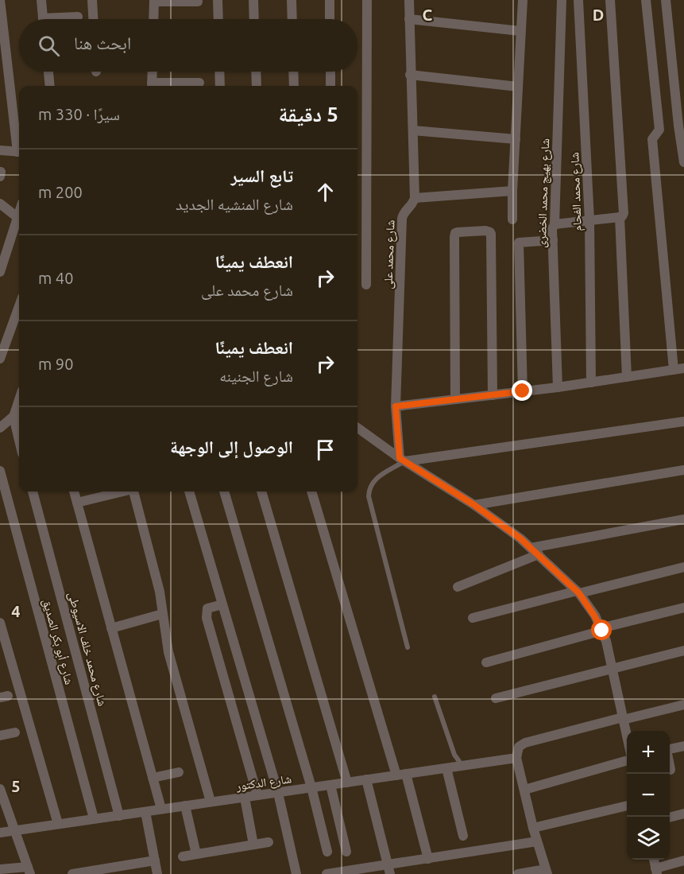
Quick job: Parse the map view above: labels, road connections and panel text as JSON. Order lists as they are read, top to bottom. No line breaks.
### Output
{"streets":{"street":["شارع محمد الفحام","شارع بهيج محمد الخضرى","شارع محمد على","شارع أبو بكر الصديق","شارع محمد خلف الاسيوطى","شارع الدكتور"]},"crossings":[["شارع أبو بكر الصديق","شارع الدكتور"],["شارع محمد خلف الاسيوطى","شارع الدكتور"]],"page":{"search":"ابحث هنا","heading":["5 دقيقة","سيرًا · 330 m"],"list":[["تابع السير","شارع المنشيه الجديد","200 m"],["انعطف يمينًا","شارع محمد على","40 m"],["انعطف يمينًا","شارع الجنينه","90 m"],"الوصول إلى الوجهة"],"map_buttons":["+","−"]},"grid":{"columns":["C","D"],"rows":["4","5"]}}
